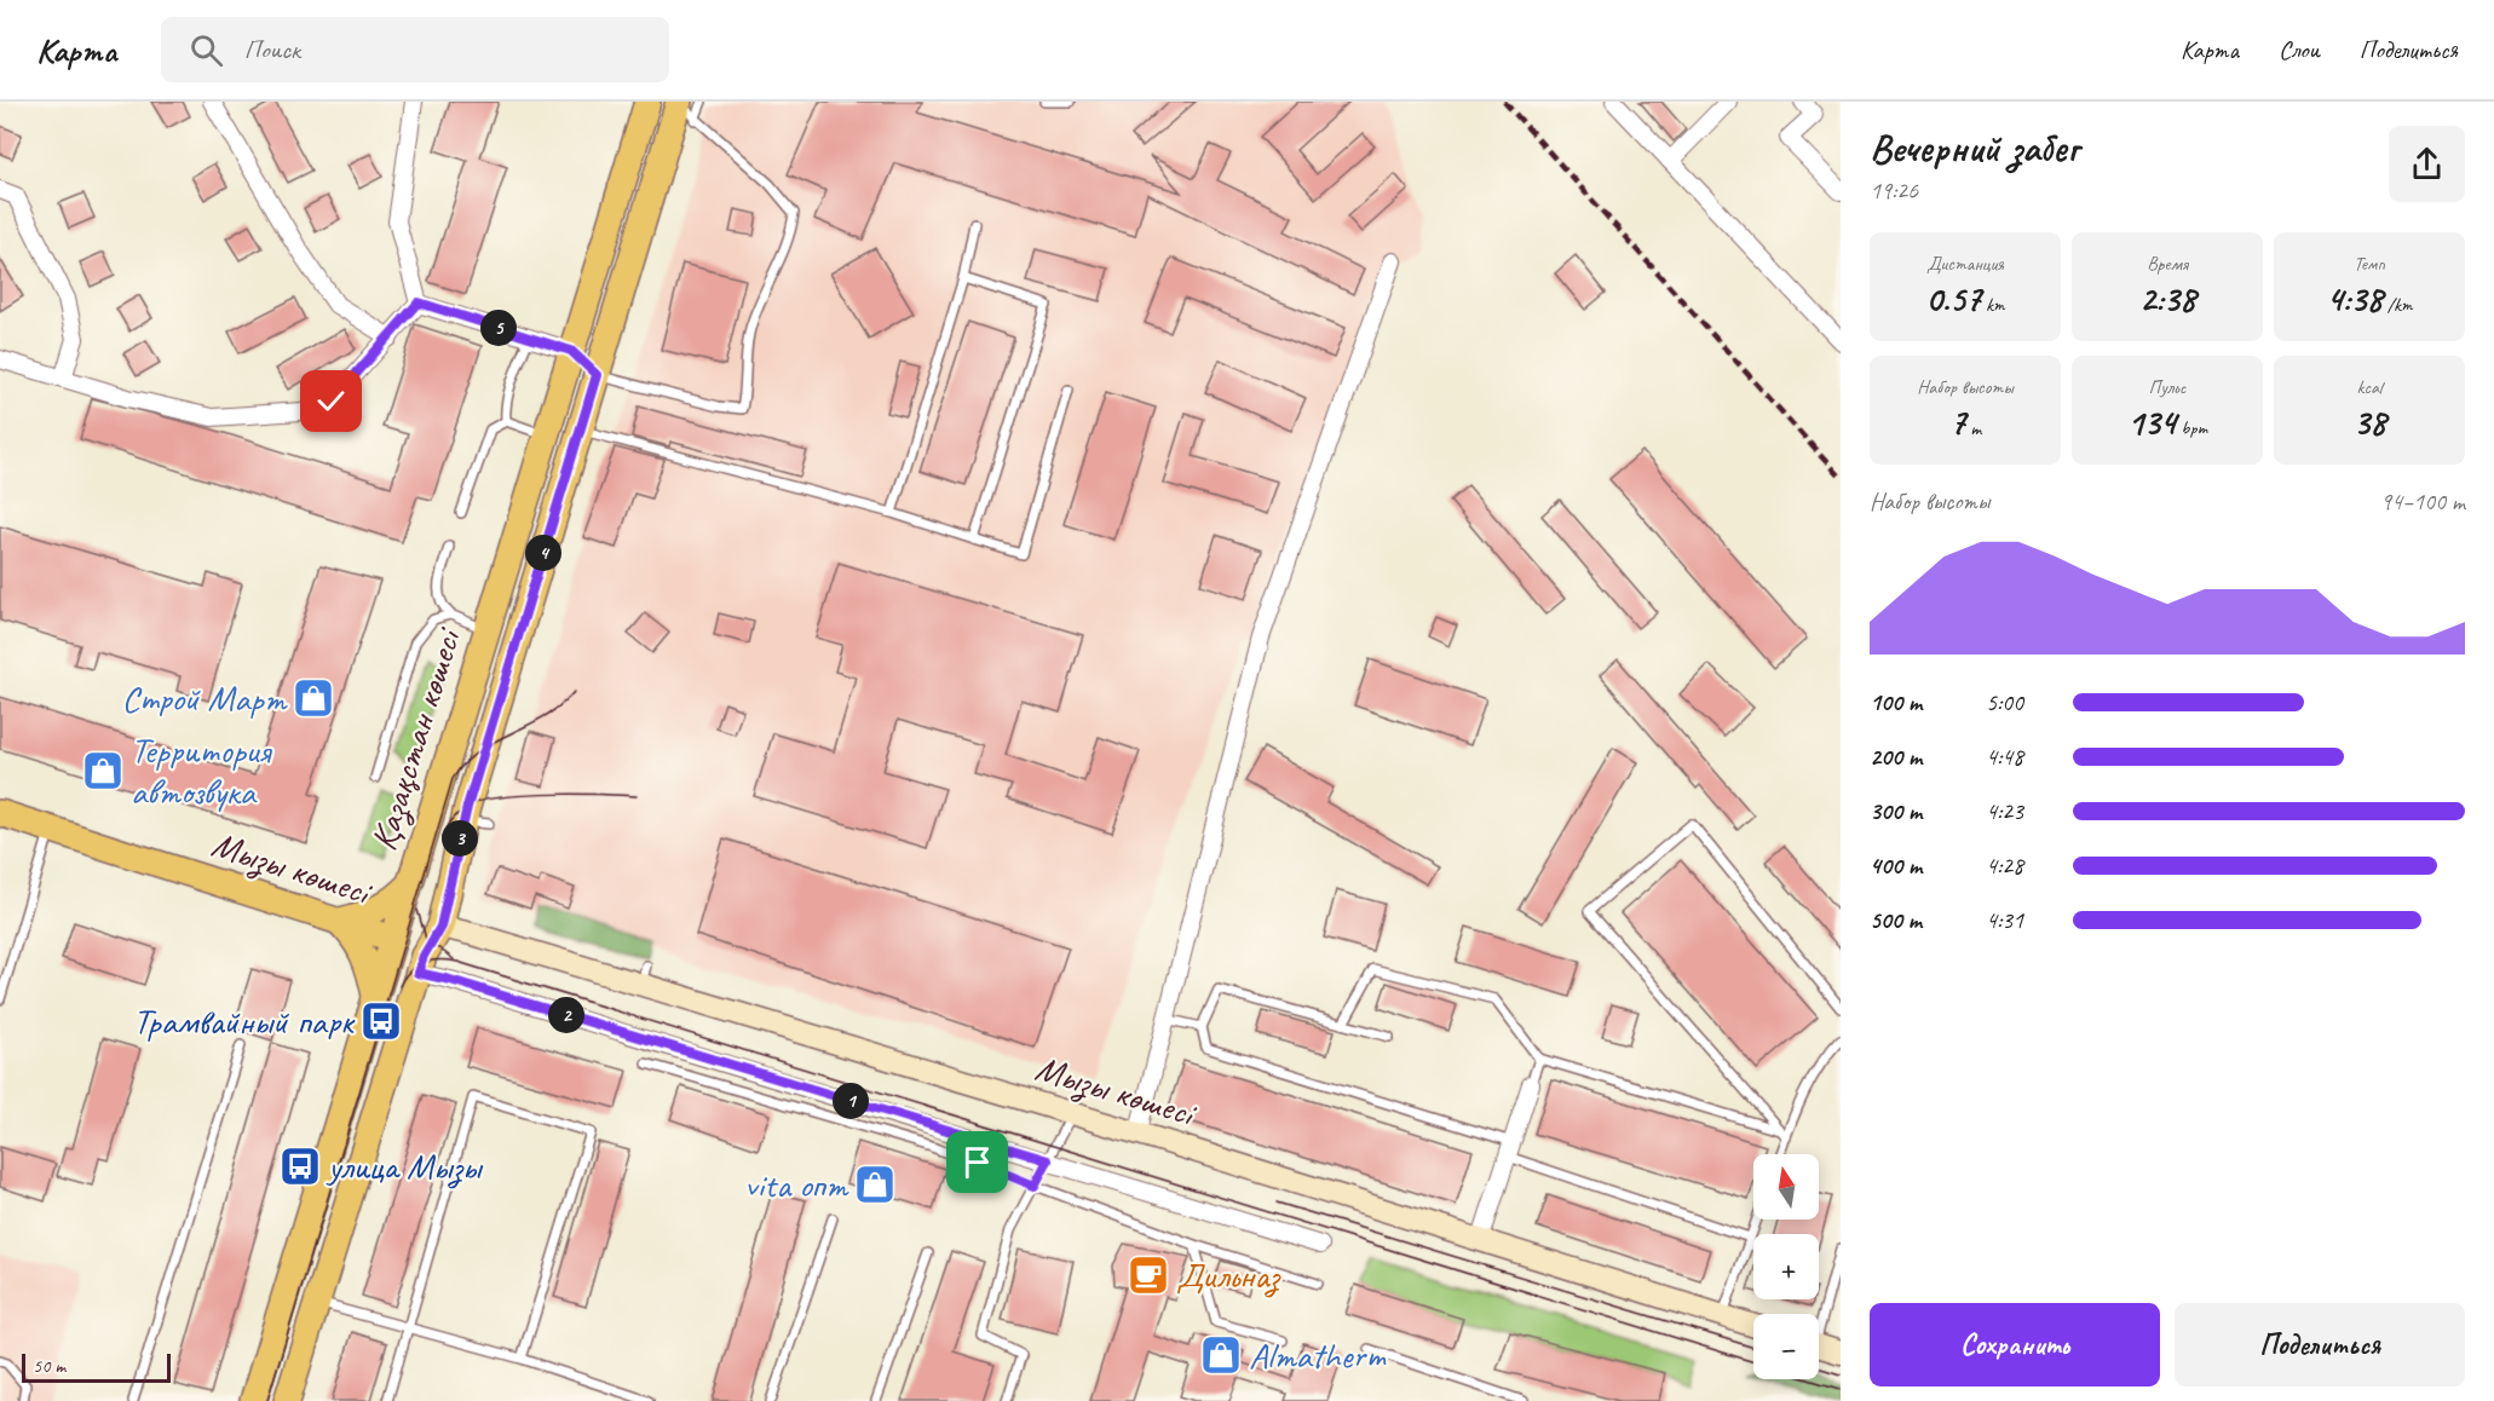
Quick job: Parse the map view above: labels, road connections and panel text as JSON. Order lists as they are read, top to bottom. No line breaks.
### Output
{"streets":{"main road":["Қазақстан көшесі","Мызы көшесі"]},"crossings":[["Қазақстан көшесі","Мызы көшесі"]],"places":{"shop":["Строй Март","Территория автозвука","vita опт","Almatherm"],"bus stop":["Трамвайный парк","улица Мызы"],"cafe":["Дильназ"]},"scale_bar":"50 m","north":"top","page":{"header":"Карта","search":"Поиск","nav":["Карта","Слои","Поделиться"],"heading":["Вечерний забег","19:26"],"stats":[["Дистанция","0.57 km"],["Время","2:38"],["Темп","4:38 /km"],["Набор высоты","7 m"],["Пульс","134 bpm"],["kcal","38"]],"pins":["5","4","3","2","1"],"chart":["Набор высоты","94–100 m"],"list":[{"name":"100 m","note":"5:00"},{"name":"200 m","note":"4:48"},{"name":"300 m","note":"4:23"},{"name":"400 m","note":"4:28"},{"name":"500 m","note":"4:31"}],"map_buttons":["+","−"],"buttons":["Сохранить","Поделиться"],"scale":"50 m"}}
